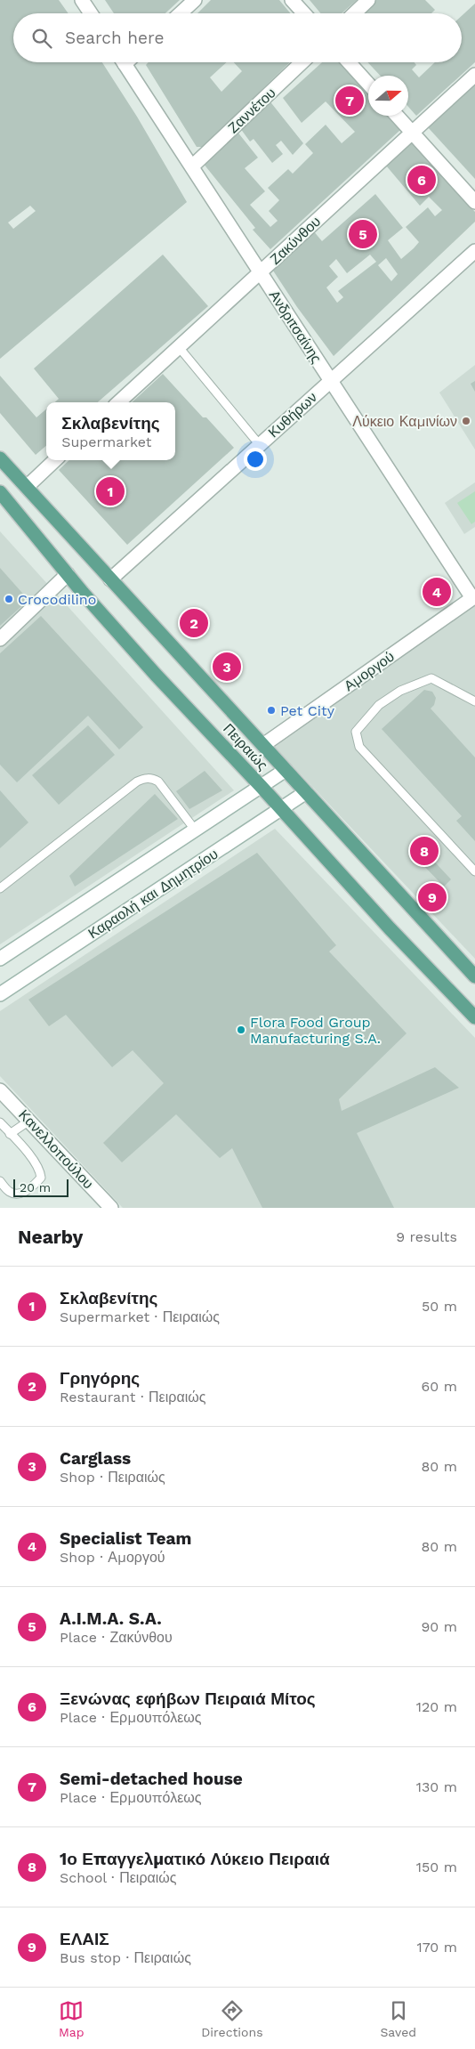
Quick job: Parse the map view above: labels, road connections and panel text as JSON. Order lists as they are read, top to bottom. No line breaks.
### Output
{"streets":{"main road":["Πειραιώς"],"street":["Ζαννέτου","Ζακύνθου","Ανδριτσαίνης","Κυθήρων","Αμοργού","Καραολή και Δημητρίου","Κανελλοπούλου"]},"crossings":[["Ζαννέτου","Ανδριτσαίνης"],["Ζακύνθου","Ανδριτσαίνης"],["Ανδριτσαίνης","Κυθήρων"],["Ανδριτσαίνης","Αμοργού"],["Κυθήρων","Πειραιώς"],["Αμοργού","Πειραιώς"],["Πειραιώς","Καραολή και Δημητρίου"]],"places":["Λύκειο Καμινίων","Crocodilino","Pet City","Flora Food Group Manufacturing S.A."],"scale_bar":"20 m","north":"right","page":{"search":"Search here","pins":["7","6","5","1","4","2","3","8","9"],"popup":["Σκλαβενίτης","Supermarket"],"scale":"20 m","heading":["Nearby","9 results"],"list":[{"mark":"1","name":"Σκλαβενίτης","note":"Supermarket · Πειραιώς","value":"50 m"},{"mark":"2","name":"Γρηγόρης","note":"Restaurant · Πειραιώς","value":"60 m"},{"mark":"3","name":"Carglass","note":"Shop · Πειραιώς","value":"80 m"},{"mark":"4","name":"Specialist Team","note":"Shop · Αμοργού","value":"80 m"},{"mark":"5","name":"A.I.M.A. S.A.","note":"Place · Ζακύνθου","value":"90 m"},{"mark":"6","name":"Ξενώνας εφήβων Πειραιά Μίτος","note":"Place · Ερμουπόλεως","value":"120 m"},{"mark":"7","name":"Semi-detached house","note":"Place · Ερμουπόλεως","value":"130 m"},{"mark":"8","name":"1ο Επαγγελματικό Λύκειο Πειραιά","note":"School · Πειραιώς","value":"150 m"},{"mark":"9","name":"ΕΛΑΙΣ","note":"Bus stop · Πειραιώς","value":"170 m"}],"nav":["Map","Directions","Saved"]}}
